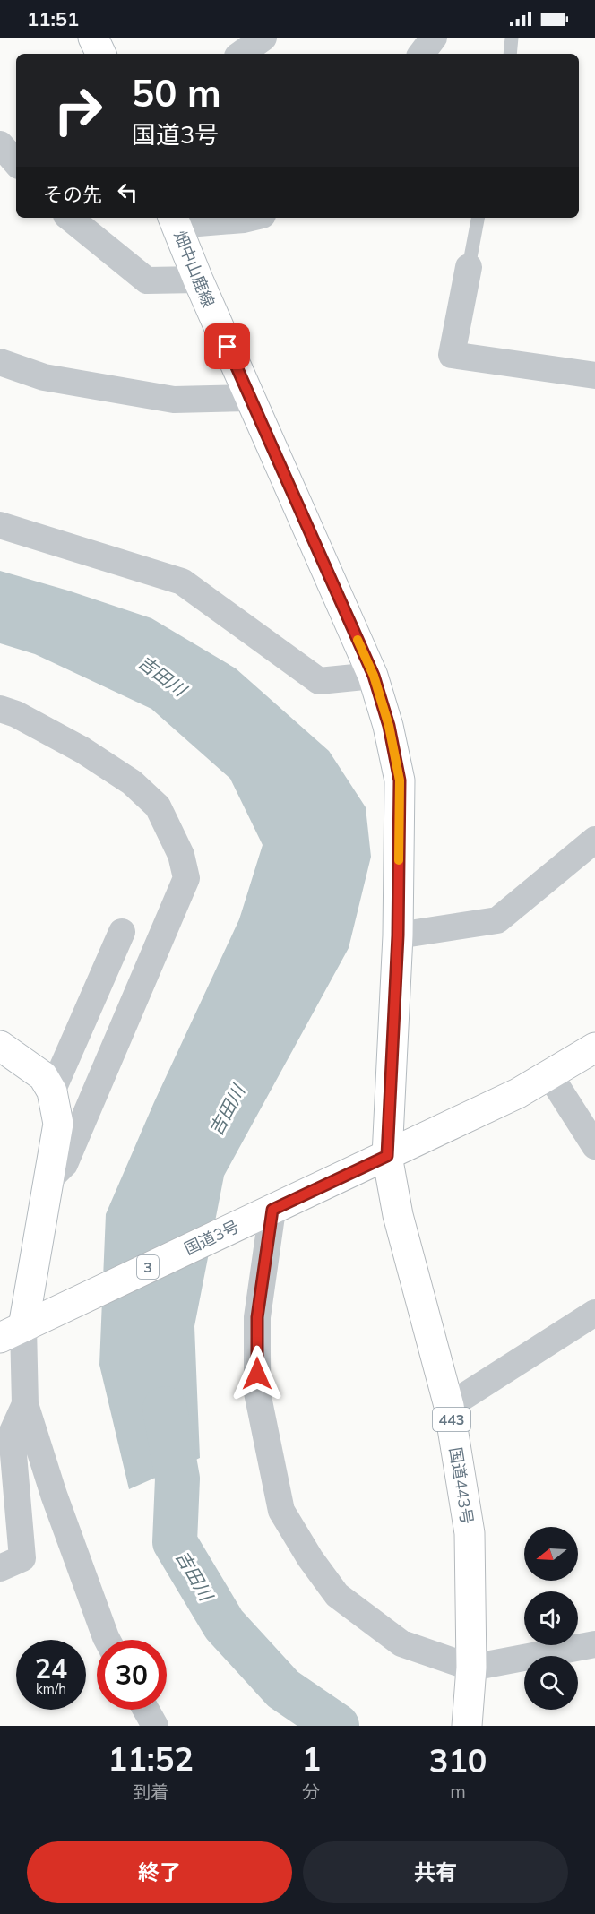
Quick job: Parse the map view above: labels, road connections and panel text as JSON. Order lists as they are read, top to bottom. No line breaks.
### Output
{"streets":{"main road":["畑中山鹿線","国道3号","3","443","国道443号"]},"crossings":[["畑中山鹿線","国道3号"],["畑中山鹿線","国道443号"],["国道3号","国道443号"]],"water":["吉田川"],"north":"left","page":{"status":"11:51","turn":["50 m","国道3号"],"then":"その先","speed":"24 km/h","limit":"30","eta":["11:52","到着","1","分","310","m"],"buttons":["終了","共有"]}}
